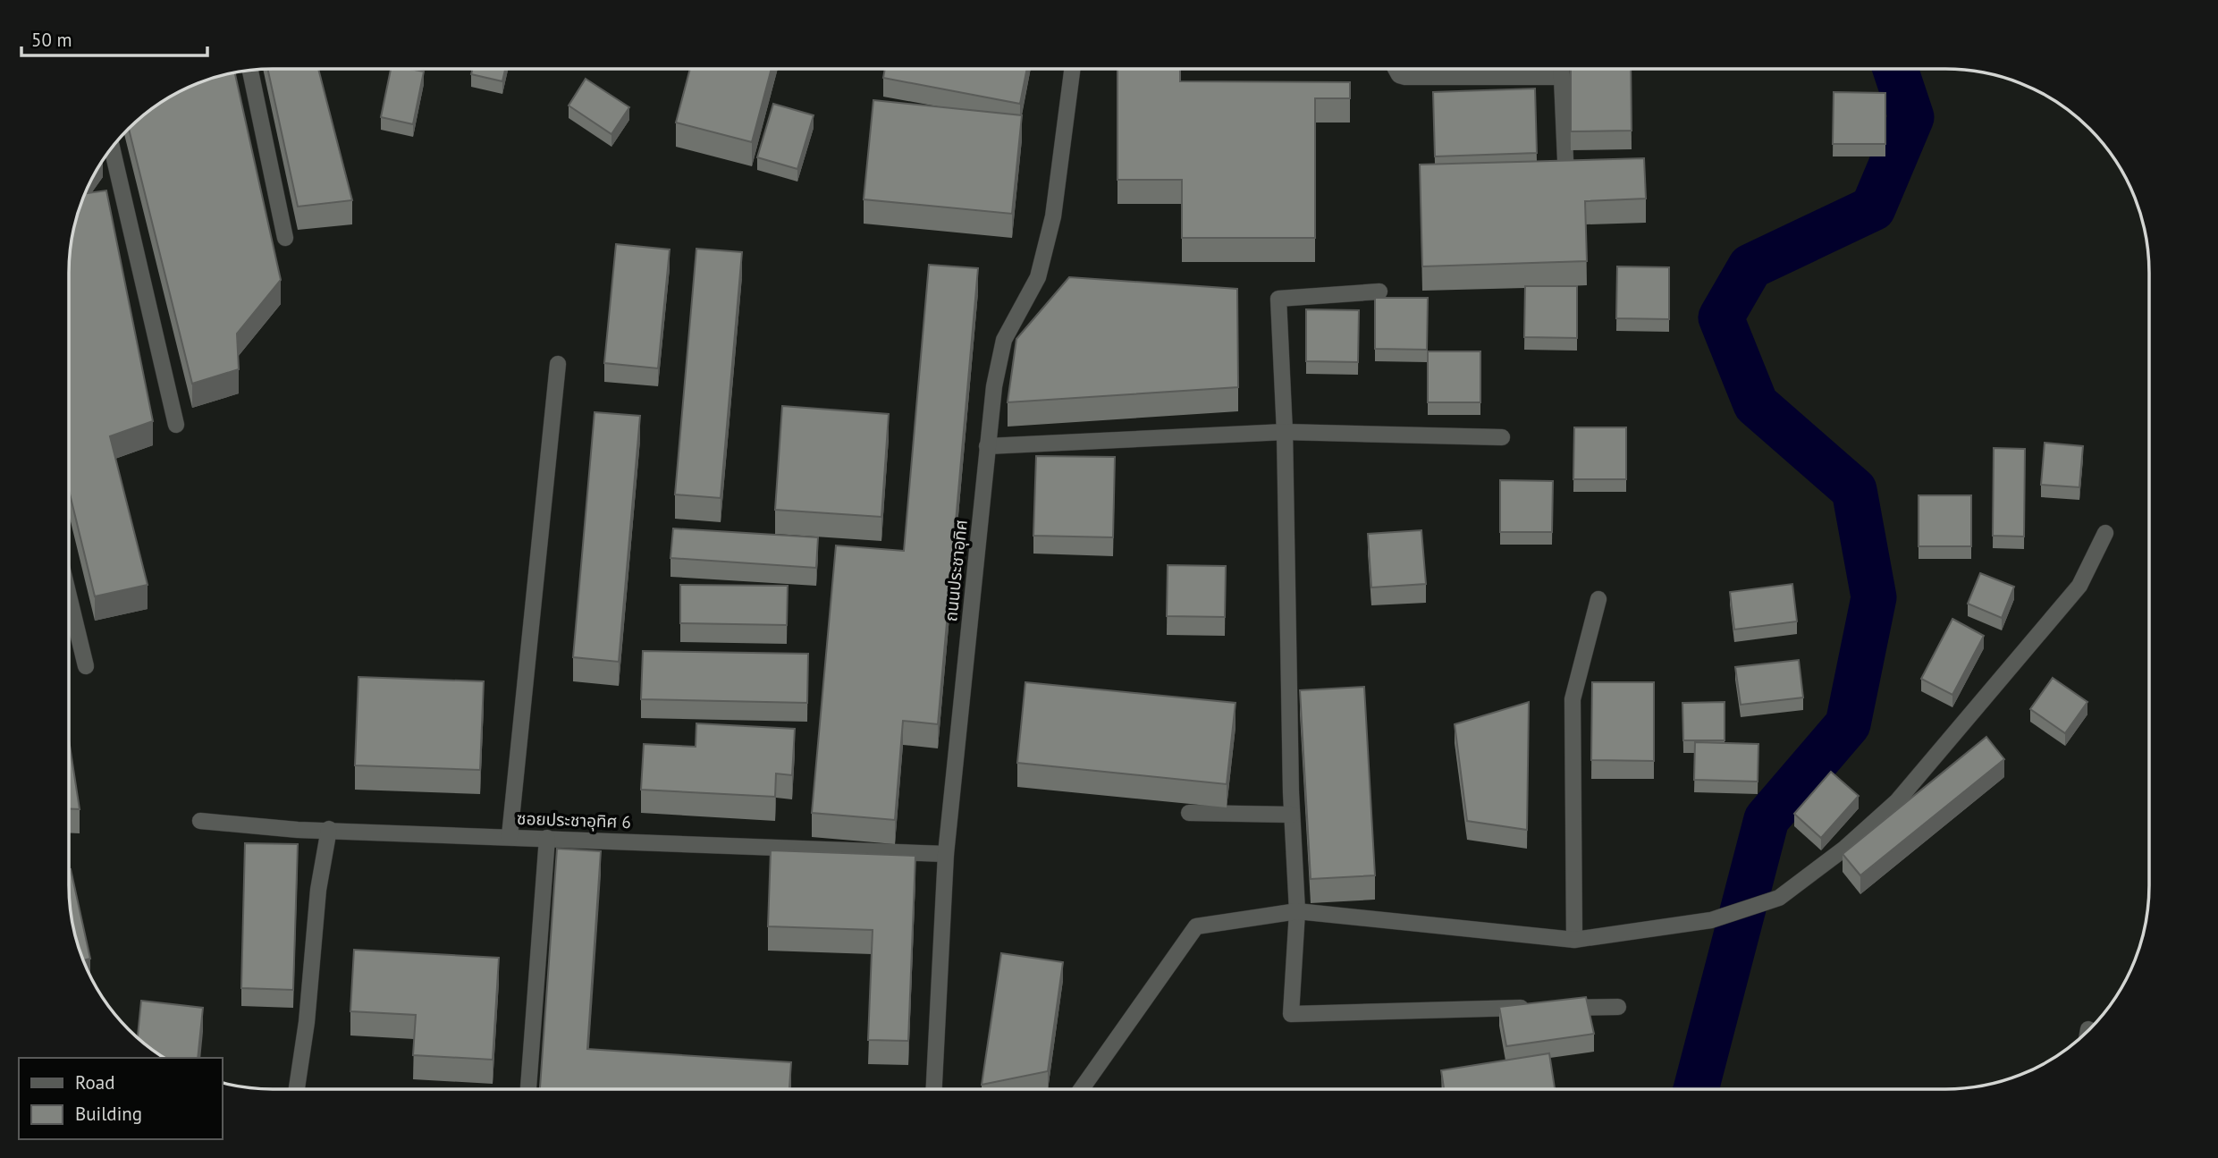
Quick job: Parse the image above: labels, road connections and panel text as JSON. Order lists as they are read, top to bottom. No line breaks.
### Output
{"streets":{"street":["ถนนประชาอุทิศ","ซอยประชาอุทิศ 6"]},"crossings":[["ถนนประชาอุทิศ","ซอยประชาอุทิศ 6"]],"legend":["Road","Building"],"scale_bar":"50 m"}
